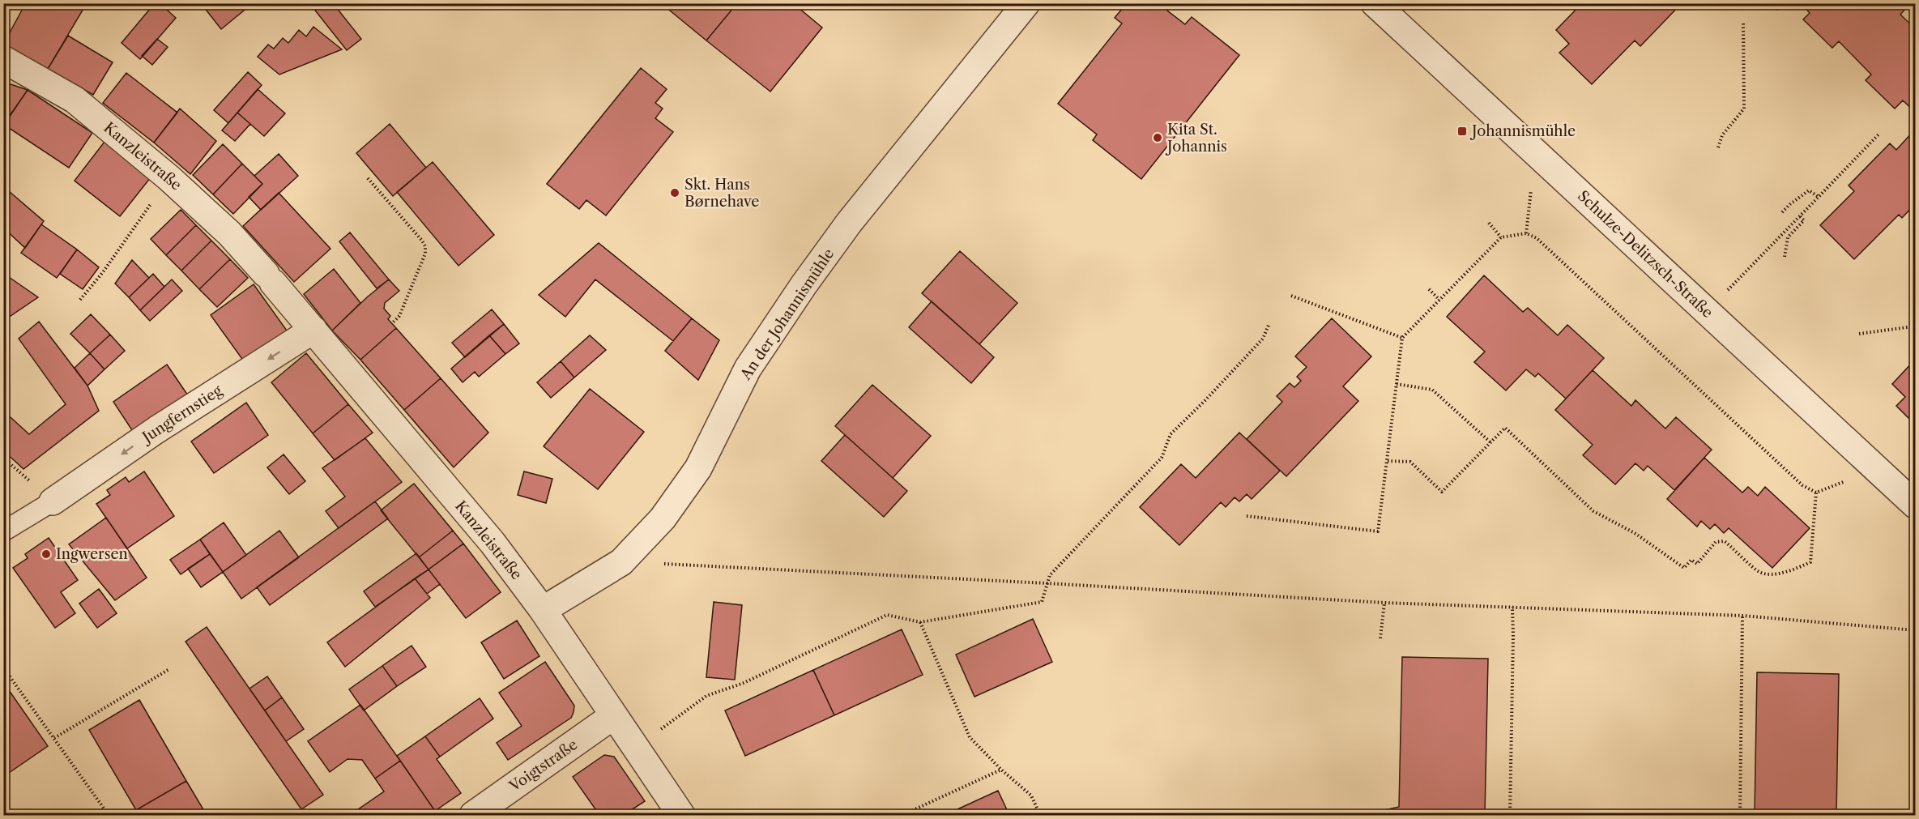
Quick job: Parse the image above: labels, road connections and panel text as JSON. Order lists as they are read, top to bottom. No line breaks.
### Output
{"streets":{"street":["Kanzleistraße","Schulze-Delitzsch-Straße","An der Johannismühle","Jungfernstieg","Voigtstraße"]},"crossings":[["Kanzleistraße","An der Johannismühle"],["Kanzleistraße","Jungfernstieg"],["Kanzleistraße","Voigtstraße"]],"one_way":["Jungfernstieg"],"places":{"transit":["Johannismühle"],"other":["Kita St. Johannis","Skt. Hans Børnehave","Ingwersen"]}}
